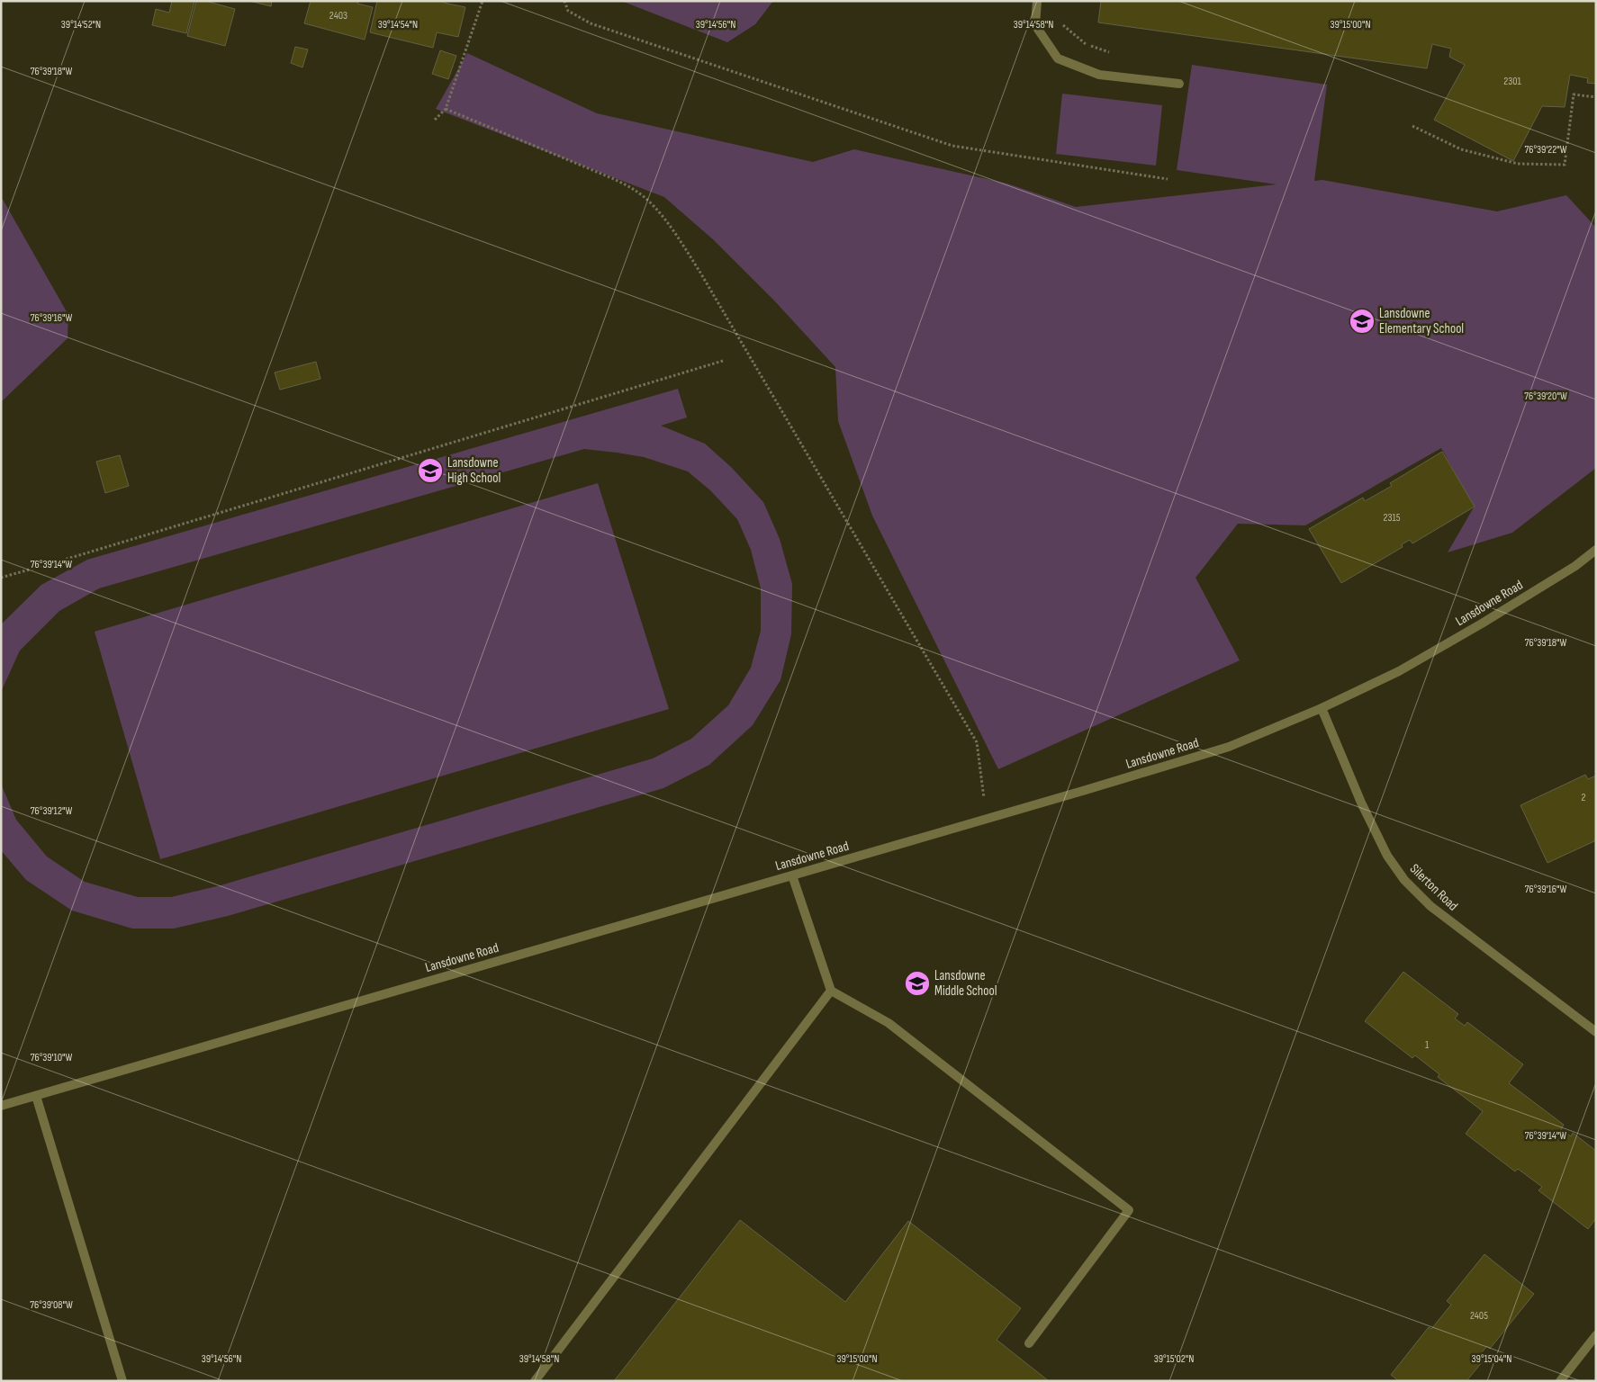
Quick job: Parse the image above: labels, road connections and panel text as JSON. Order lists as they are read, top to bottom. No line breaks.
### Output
{"streets":{"street":["Lansdowne Road","Silerton Road"]},"crossings":[["Lansdowne Road","Silerton Road"]],"places":{"school or university":["Lansdowne Elementary School","Lansdowne High School","Lansdowne Middle School"]},"house_numbers":["2403","2301","2315","2","1","2405"],"coordinates":["39°14'52\"N","39°14'54\"N","39°14'56\"N","39°14'58\"N","39°15'00\"N","76°39'18\"W","76°39'22\"W","76°39'16\"W","76°39'20\"W","76°39'14\"W","76°39'12\"W","76°39'10\"W","76°39'08\"W","39°15'02\"N","39°15'04\"N"]}
